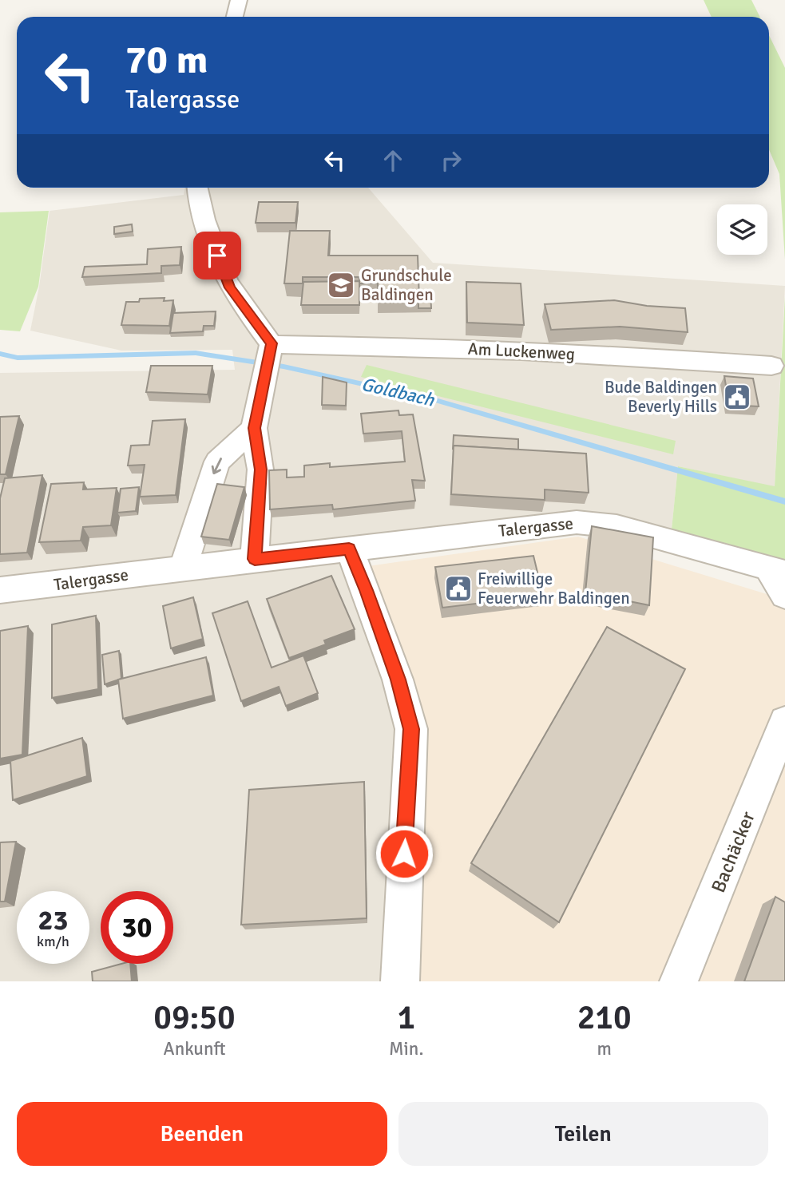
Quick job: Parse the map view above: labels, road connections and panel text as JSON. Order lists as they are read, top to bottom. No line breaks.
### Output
{"streets":{"street":["Am Luckenweg","Talergasse","Bachäcker"]},"water":["Goldbach"],"places":{"school or university":["Grundschule Baldingen"],"public building":["Bude Baldingen Beverly Hills","Freiwillige Feuerwehr Baldingen"]},"page":{"turn":["70 m","Talergasse"],"speed":"23 km/h","limit":"30","eta":["09:50","Ankunft","1","Min.","210","m"],"buttons":["Beenden","Teilen"]}}
